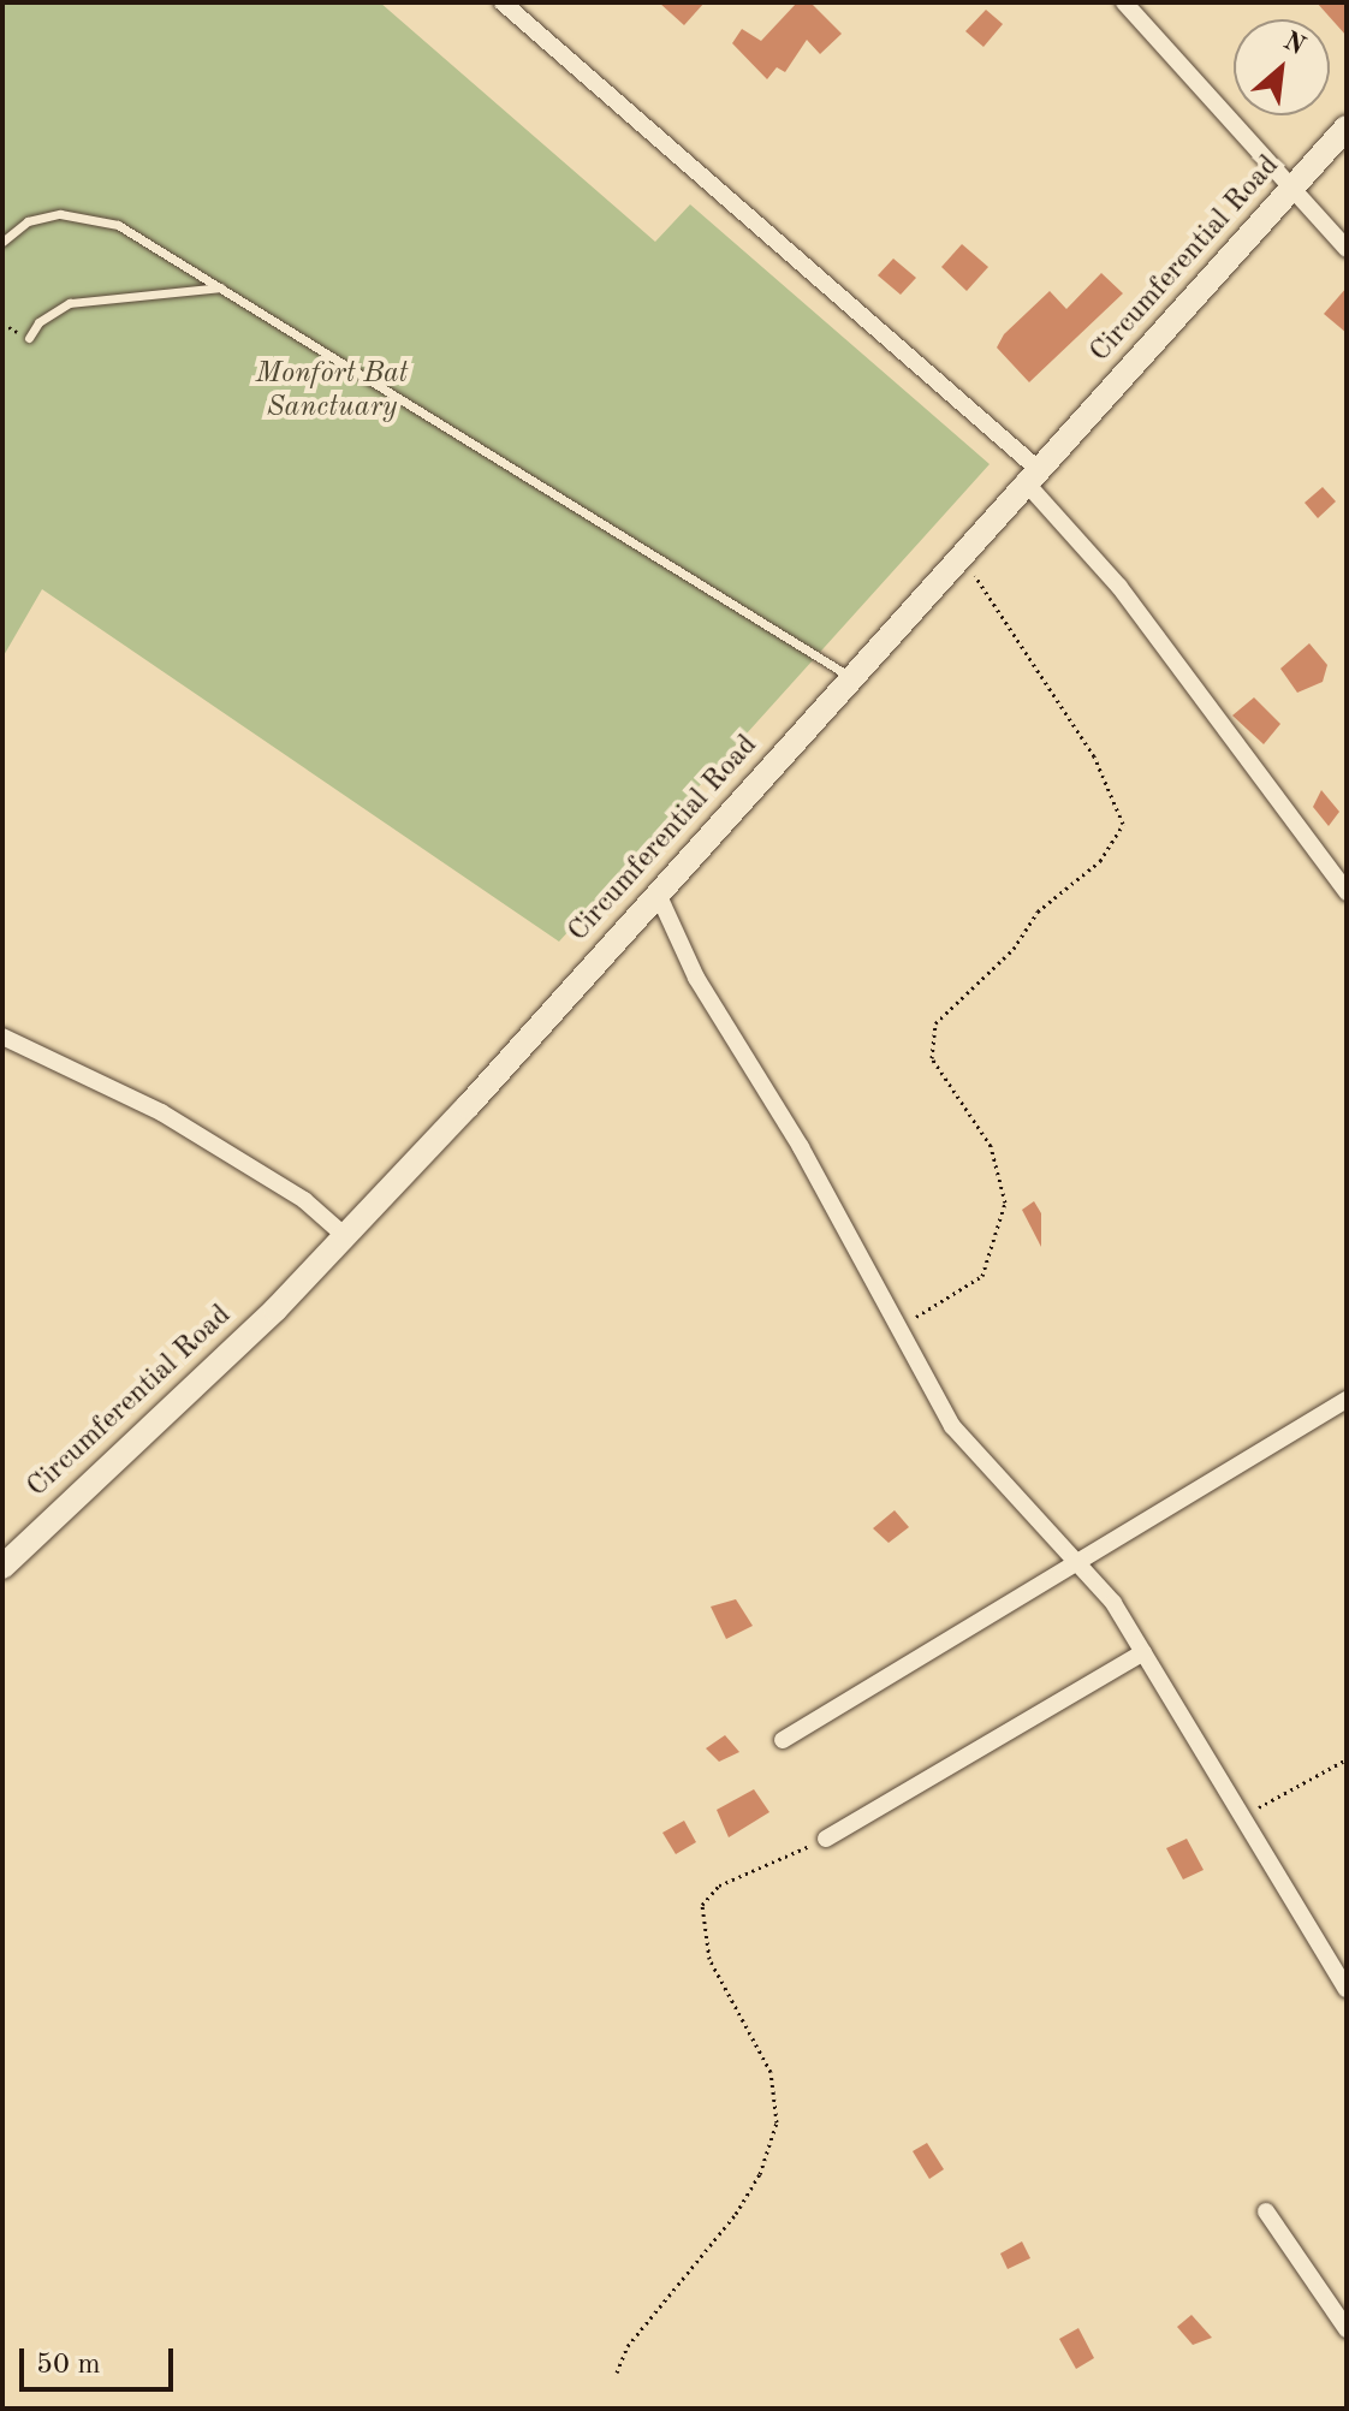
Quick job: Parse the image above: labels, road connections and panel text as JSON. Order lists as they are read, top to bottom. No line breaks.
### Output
{"streets":{"main road":["Circumferential Road"]},"parks":["Monfort Bat Sanctuary"],"scale_bar":"50 m","north":"top right"}
